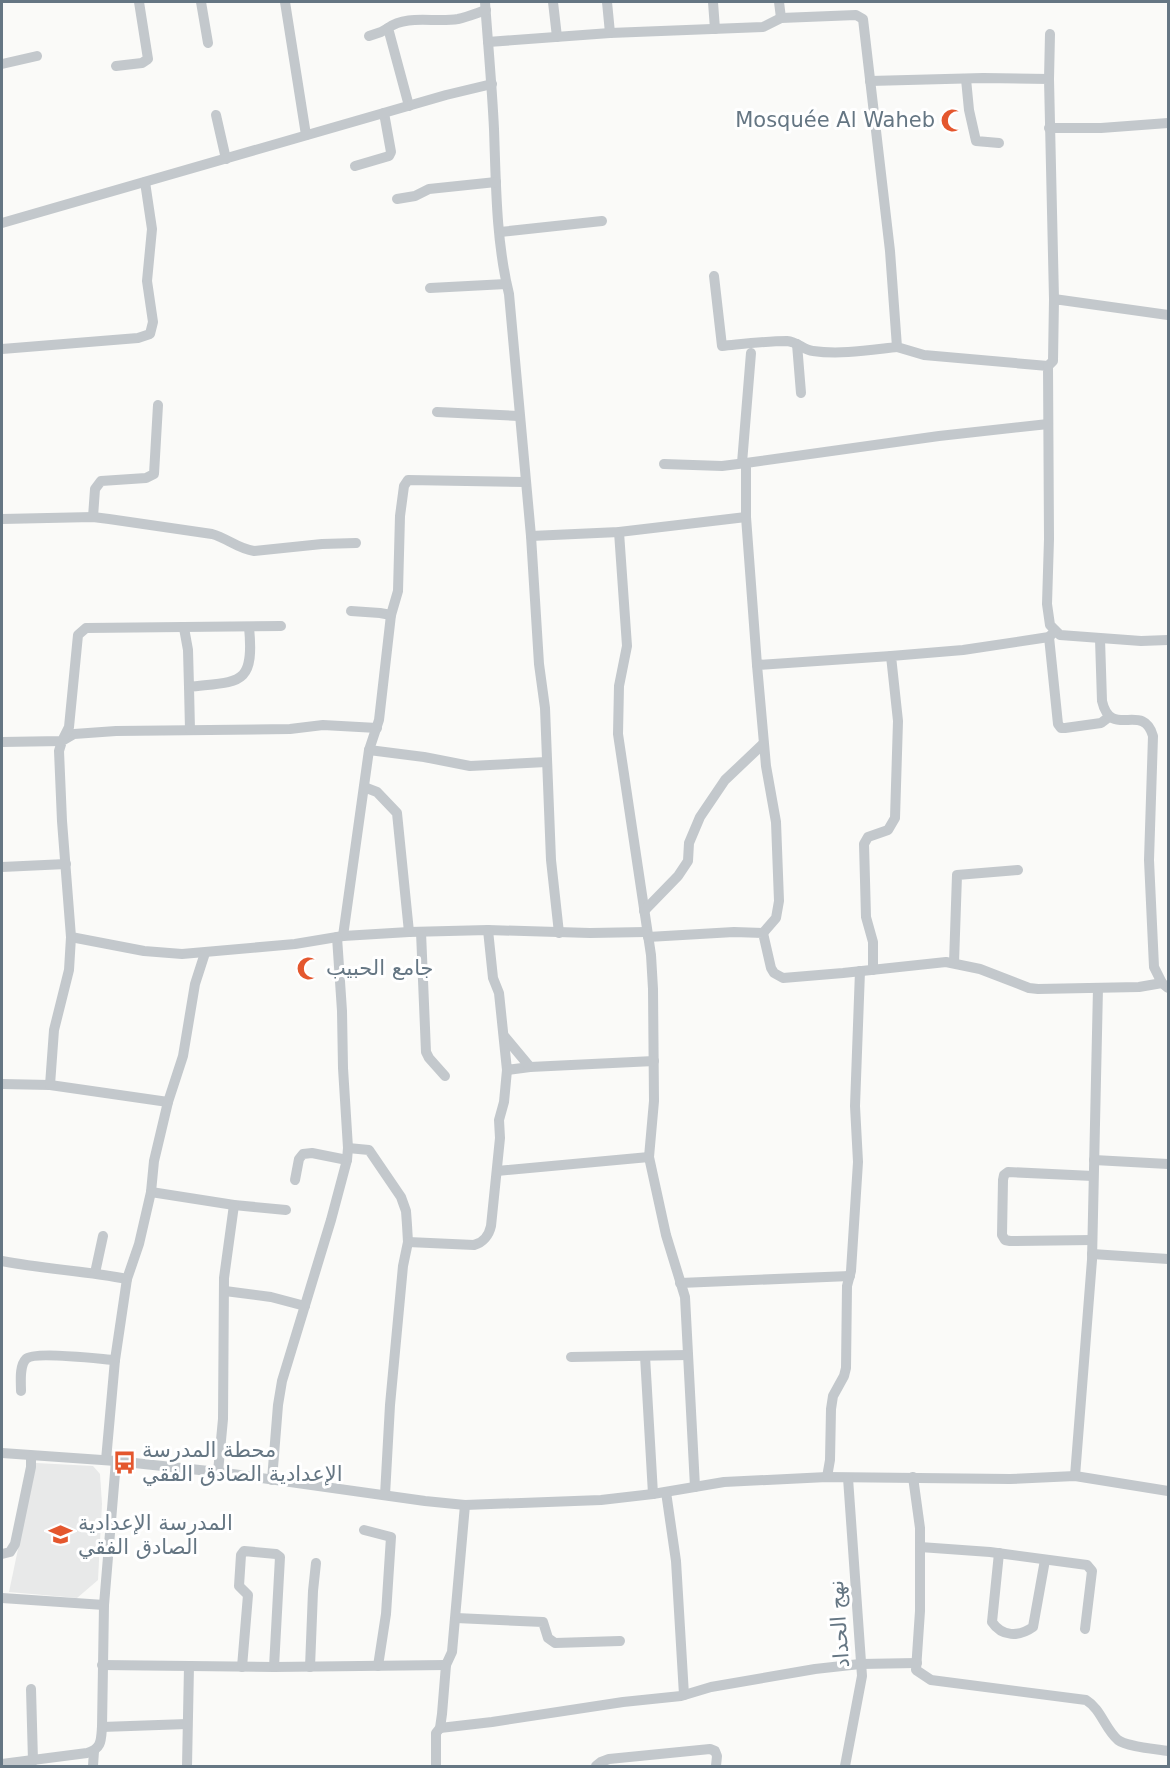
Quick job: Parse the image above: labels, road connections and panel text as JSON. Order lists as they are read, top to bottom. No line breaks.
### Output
{"streets":{"street":["نهج الحداد"]},"places":{"mosque":["Mosquée Al Waheb","جامع الحبيب"],"bus stop":["محطة المدرسة الإعدادية الصادق الفقي"],"school or university":["المدرسة الإعدادية الصادق الفقي"]}}
